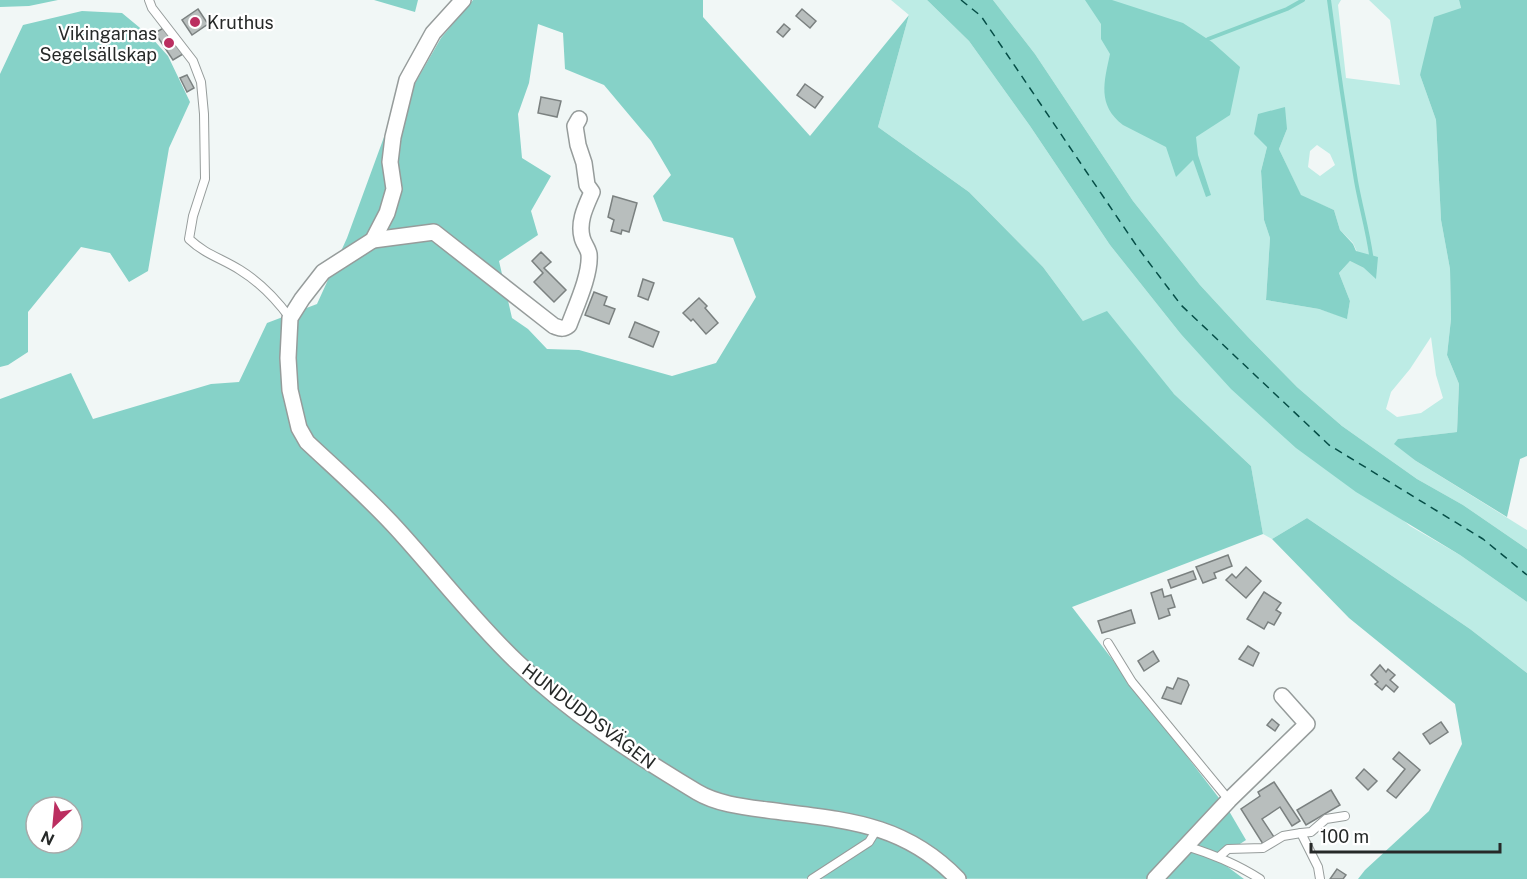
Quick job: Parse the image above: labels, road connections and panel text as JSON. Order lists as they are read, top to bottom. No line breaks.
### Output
{"streets":{"street":["HUNDUDDSVÄGEN"]},"places":["Kruthus","Vikingarnas Segelsällskap"],"scale_bar":"100 m","north":"bottom left"}
